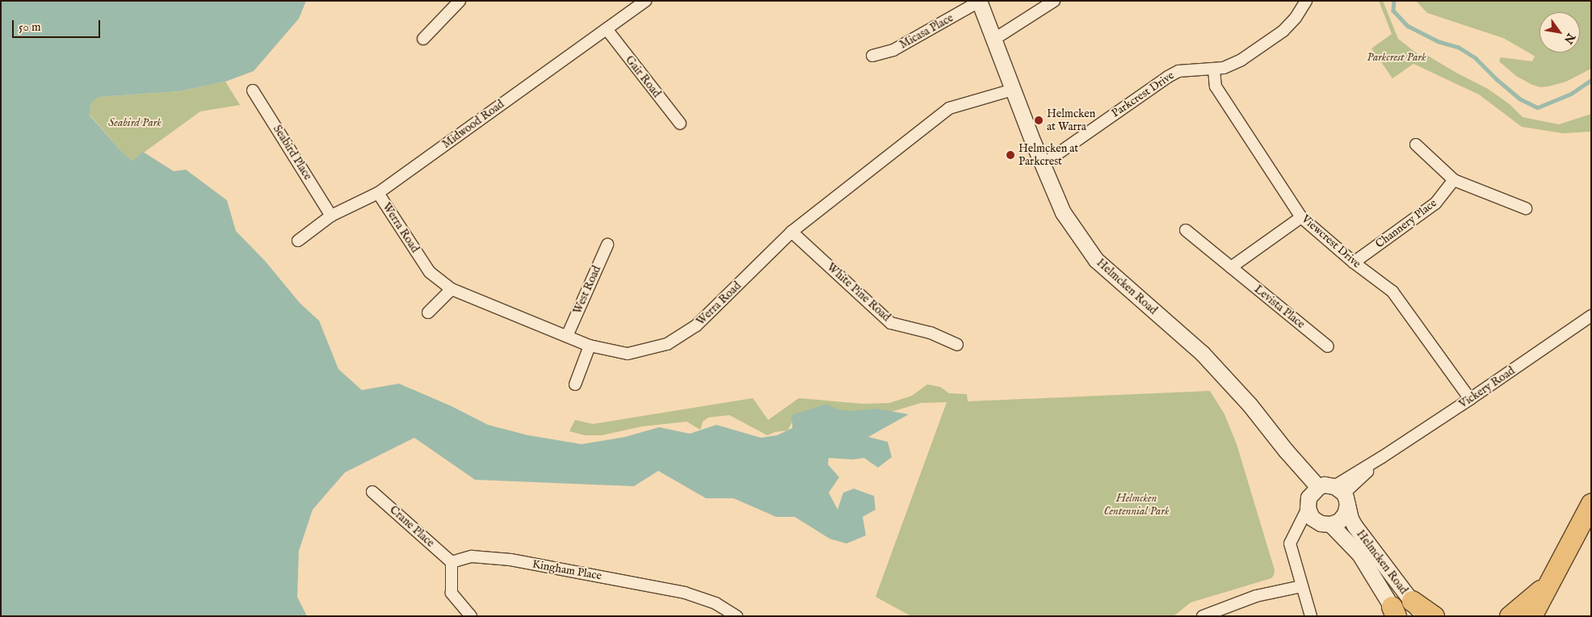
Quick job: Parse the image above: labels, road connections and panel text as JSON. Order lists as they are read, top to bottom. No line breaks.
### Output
{"streets":{"main road":["Helmcken Road"],"street":["Micasa Place","Gair Road","Parkcrest Drive","Midwood Road","Seabird Place","Channery Place","Werra Road","Viewcrest Drive","West Road","White Pine Road","Levista Place","Vickery Road","Crane Place","Kingham Place"]},"crossings":[["Micasa Place","Helmcken Road"],["Gair Road","Midwood Road"],["Parkcrest Drive","Viewcrest Drive"],["Parkcrest Drive","Helmcken Road"],["Midwood Road","Seabird Place"],["Midwood Road","Werra Road"],["Channery Place","Viewcrest Drive"],["Werra Road","Helmcken Road"],["Werra Road","West Road"],["Werra Road","White Pine Road"],["Viewcrest Drive","Vickery Road"],["Helmcken Road","Vickery Road"],["Crane Place","Kingham Place"]],"parks":["Parkcrest Park","Seabird Park","Helmcken Centennial Park"],"places":["Helmcken at Warra","Helmcken at Parkcrest"],"scale_bar":"50 m","north":"bottom right"}
